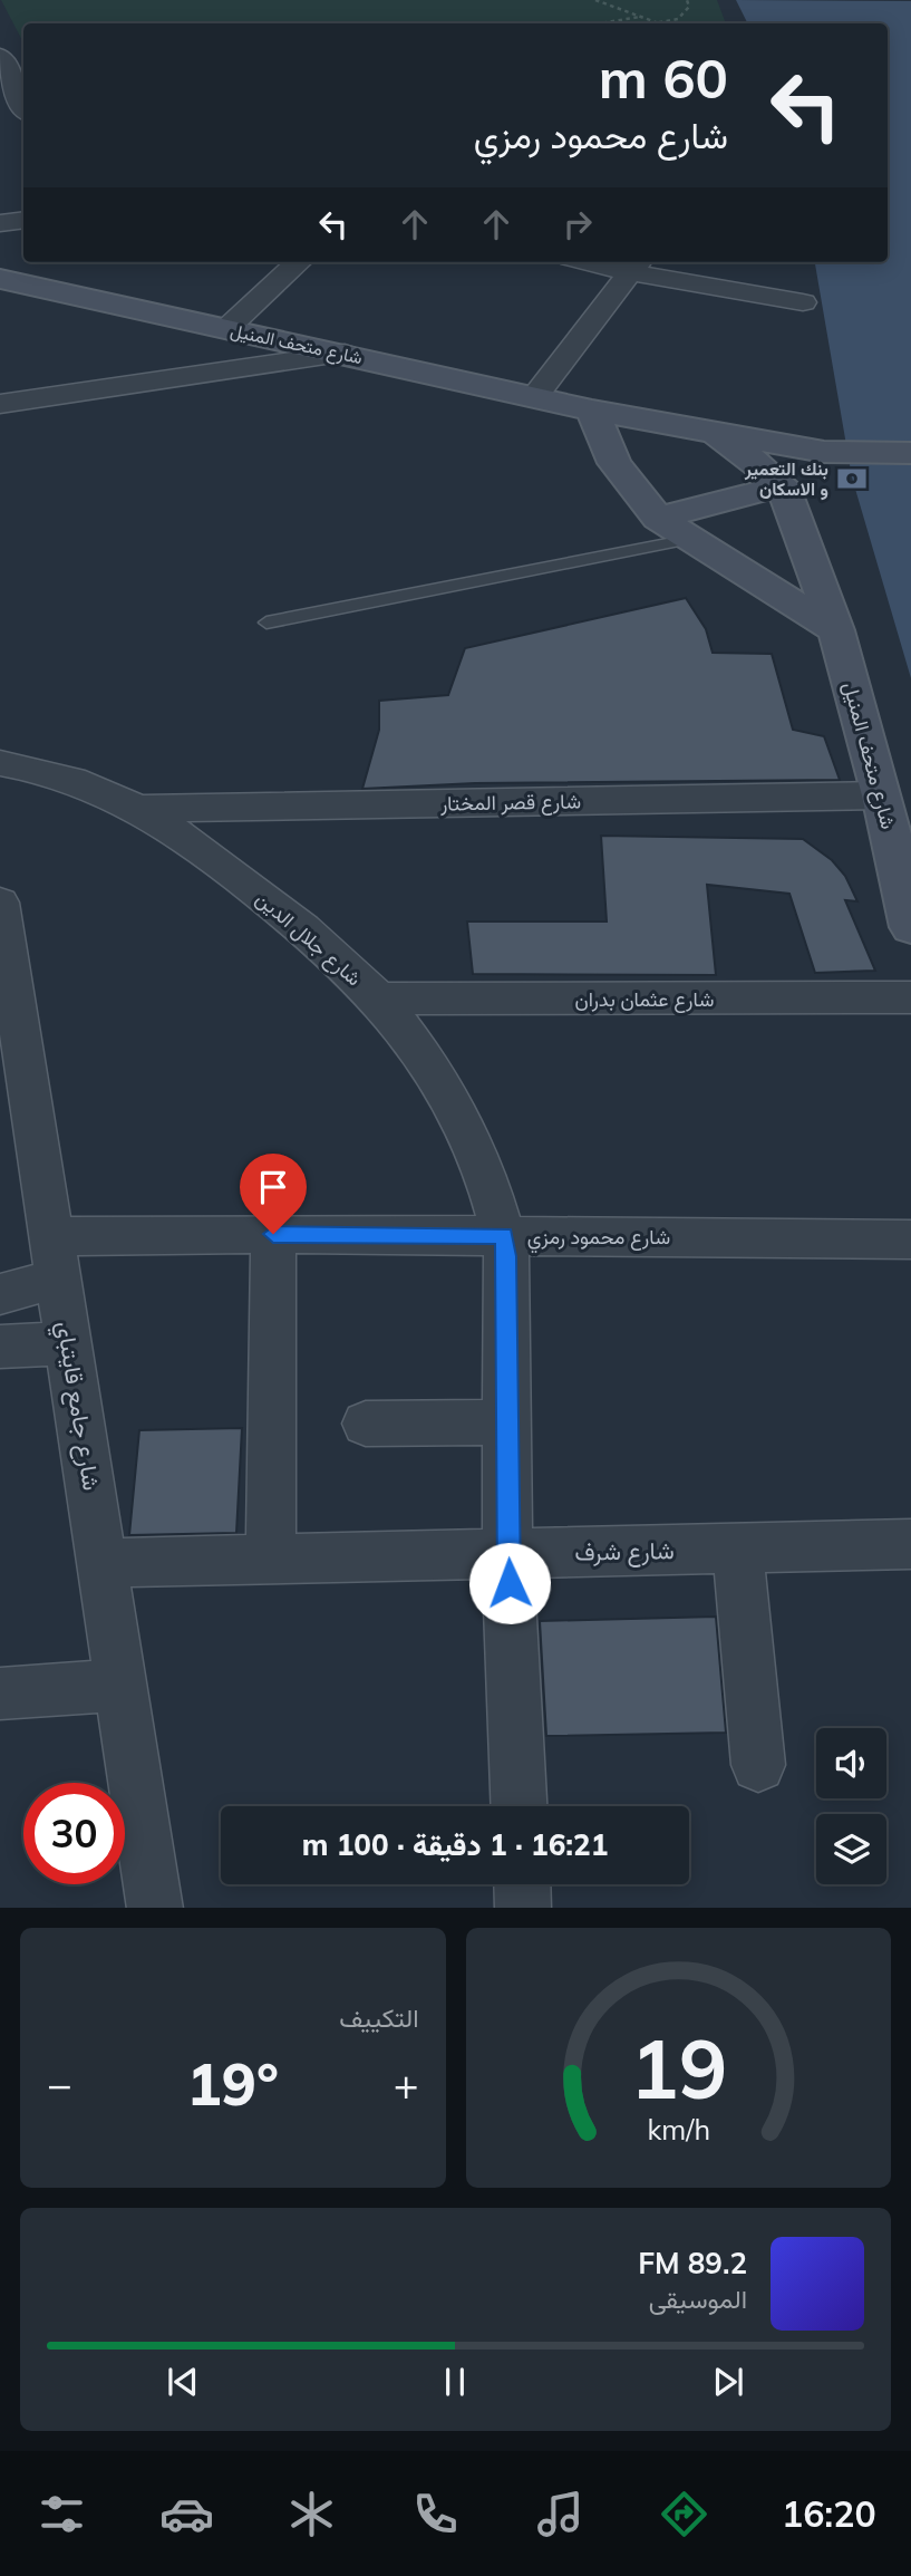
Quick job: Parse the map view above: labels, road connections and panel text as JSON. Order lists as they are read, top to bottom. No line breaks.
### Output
{"streets":{"street":["شارع متحف المنيل","شارع قصر المختار","شارع جلال الدين","شارع عثمان بدران","شارع محمود رمزي","شارع جامع قايتباي","شارع شرف"]},"crossings":[["شارع متحف المنيل","شارع قصر المختار"],["شارع قصر المختار","شارع جلال الدين"],["شارع جلال الدين","شارع عثمان بدران"],["شارع جلال الدين","شارع محمود رمزي"],["شارع جلال الدين","شارع شرف"],["شارع محمود رمزي","شارع جامع قايتباي"],["شارع جامع قايتباي","شارع شرف"]],"places":{"bank":["بنك التعمير و الاسكان"]},"page":{"turn":["60 m","شارع محمود رمزي"],"limit":"30","trip":"16:21 · 1 دقيقة · 100 m","tile":"التكييف","heat":["−","19°","+"],"song":["89.2 FM","الموسيقى"],"tabs":"16:20","gauge":["19","km/h"]}}
